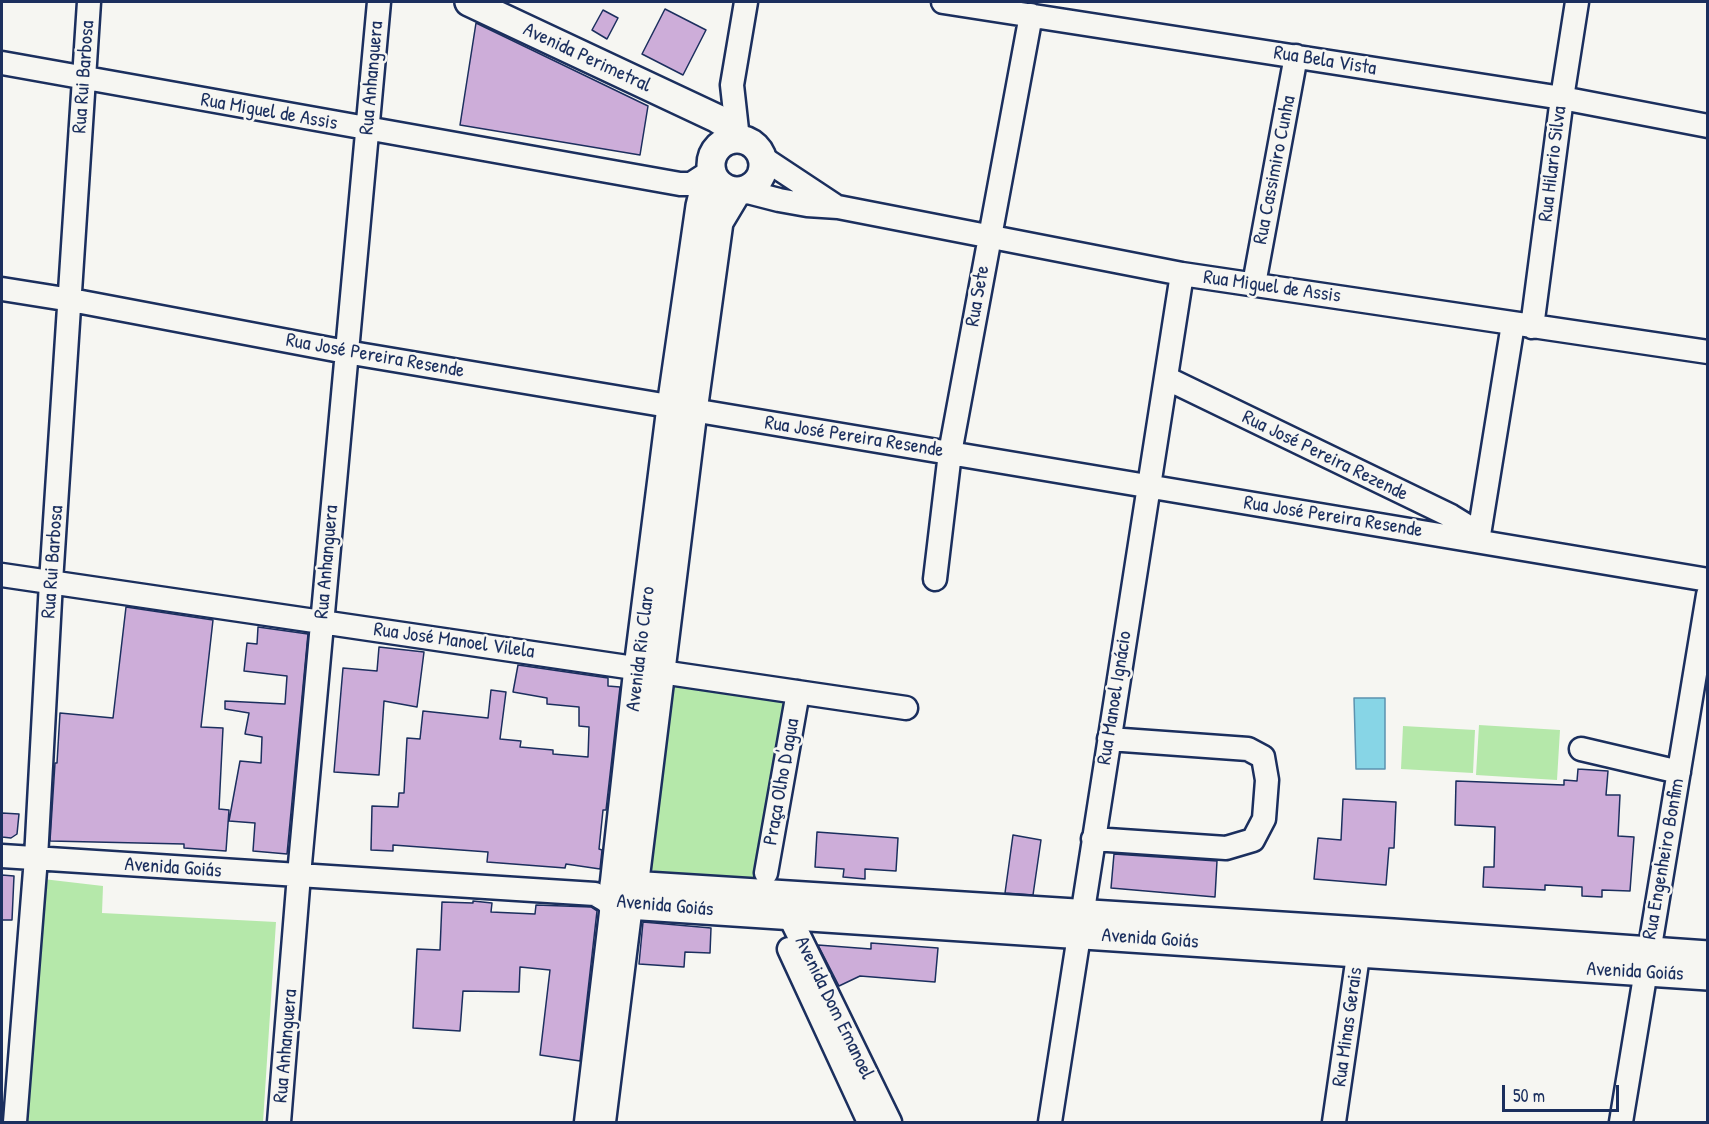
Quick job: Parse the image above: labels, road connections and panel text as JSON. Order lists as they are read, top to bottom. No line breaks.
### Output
{"streets":{"main road":["Avenida Perimetral","Avenida Rio Claro","Avenida Goiás"],"street":["Rua Bela Vista","Rua Rui Barbosa","Rua Anhanguera","Rua Miguel de Assis","Rua Hilario Silva","Rua Cassimiro Cunha","Rua Sete","Rua José Pereira Resende","Rua José Pereira Rezende","Rua José Manoel Vilela","Rua Manoel Ignácio","Praça Olho D'agua","Rua Engenheiro Bonfim","Avenida Dom Emanoel","Rua Minas Gerais"]},"crossings":[["Avenida Perimetral","Rua Miguel de Assis"],["Avenida Perimetral","Avenida Rio Claro"],["Rua Bela Vista","Rua Hilario Silva"],["Rua Bela Vista","Rua Cassimiro Cunha"],["Rua Bela Vista","Rua Sete"],["Rua Rui Barbosa","Rua Miguel de Assis"],["Rua Rui Barbosa","Rua José Pereira Resende"],["Rua Rui Barbosa","Rua José Manoel Vilela"],["Rua Rui Barbosa","Avenida Goiás"],["Rua Anhanguera","Rua Miguel de Assis"],["Rua Anhanguera","Rua José Pereira Resende"],["Rua Anhanguera","Rua José Manoel Vilela"],["Rua Anhanguera","Avenida Goiás"],["Rua Miguel de Assis","Rua Hilario Silva"],["Rua Miguel de Assis","Rua Cassimiro Cunha"],["Rua Miguel de Assis","Rua Sete"],["Rua Miguel de Assis","Avenida Rio Claro"],["Rua Miguel de Assis","Rua Manoel Ignácio"],["Rua Hilario Silva","Rua José Pereira Resende"],["Rua Hilario Silva","Rua José Pereira Rezende"],["Rua Sete","Rua José Pereira Resende"],["Rua José Pereira Resende","Rua José Pereira Rezende"],["Rua José Pereira Resende","Avenida Rio Claro"],["Rua José Pereira Resende","Rua Manoel Ignácio"],["Rua José Pereira Rezende","Rua Manoel Ignácio"],["Rua José Manoel Vilela","Avenida Rio Claro"],["Rua José Manoel Vilela","Praça Olho D'agua"],["Avenida Rio Claro","Avenida Goiás"],["Rua Manoel Ignácio","Avenida Goiás"],["Praça Olho D'agua","Avenida Goiás"],["Praça Olho D'agua","Avenida Dom Emanoel"],["Rua Engenheiro Bonfim","Avenida Goiás"],["Avenida Goiás","Avenida Dom Emanoel"],["Avenida Goiás","Rua Minas Gerais"]],"scale_bar":"50 m"}
